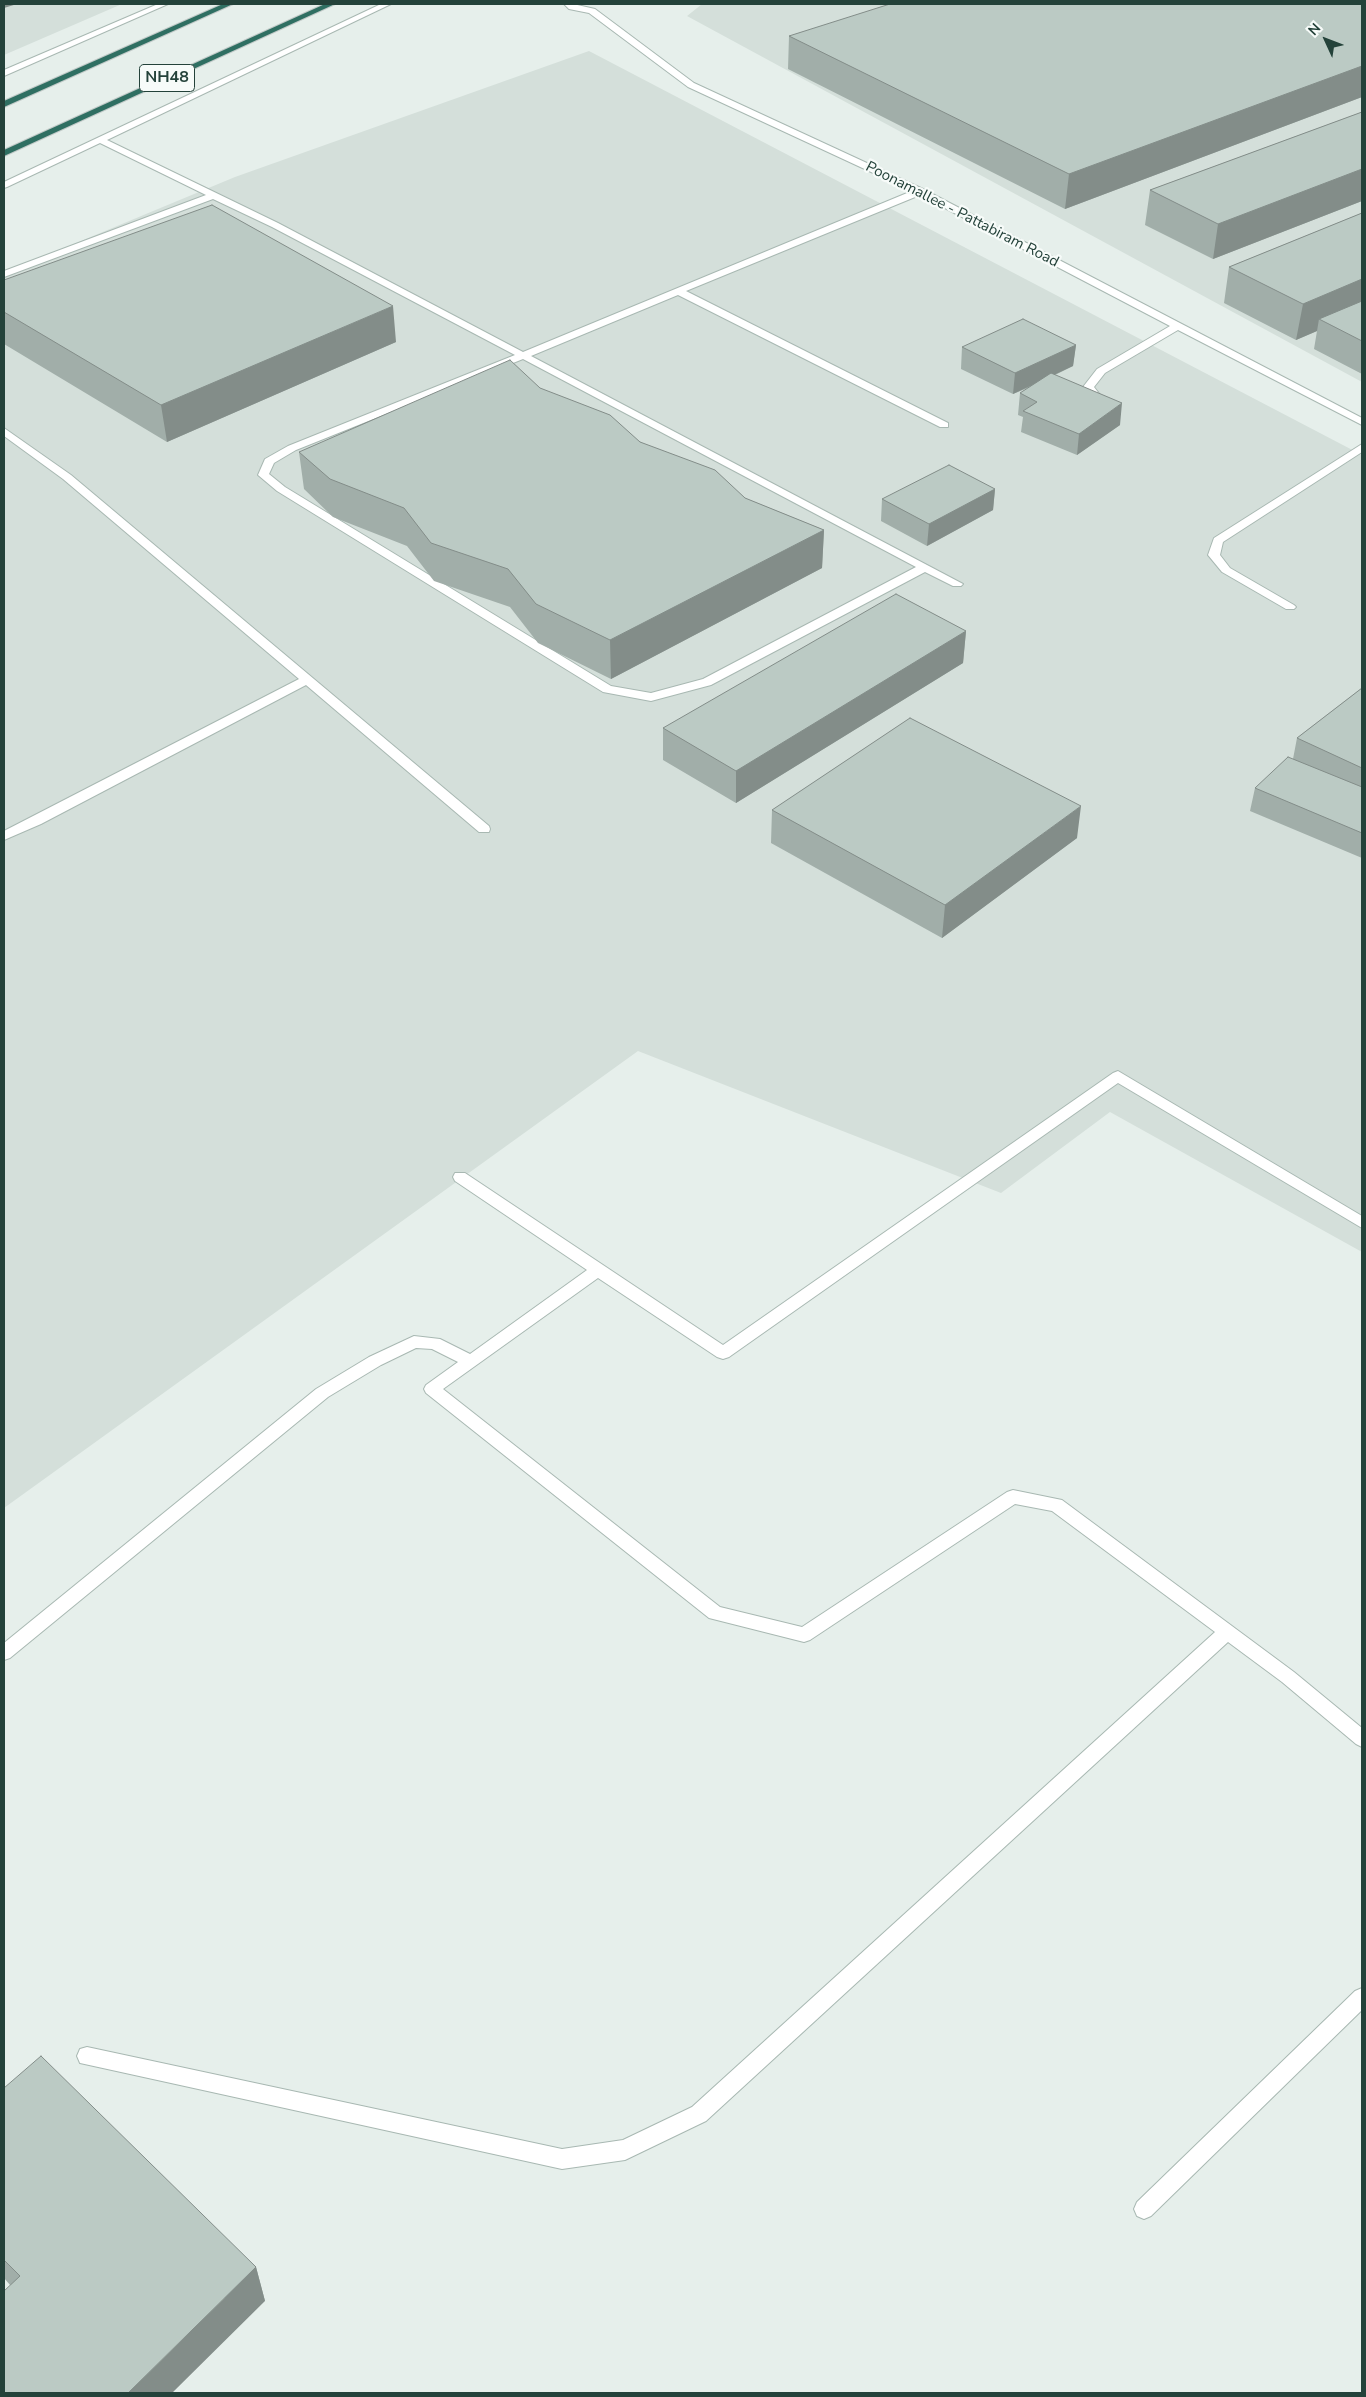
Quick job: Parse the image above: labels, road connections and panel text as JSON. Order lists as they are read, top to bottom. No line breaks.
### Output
{"streets":{"highway":["NH48"],"street":["Poonamallee - Pattabiram Road"]},"north":"top left"}
